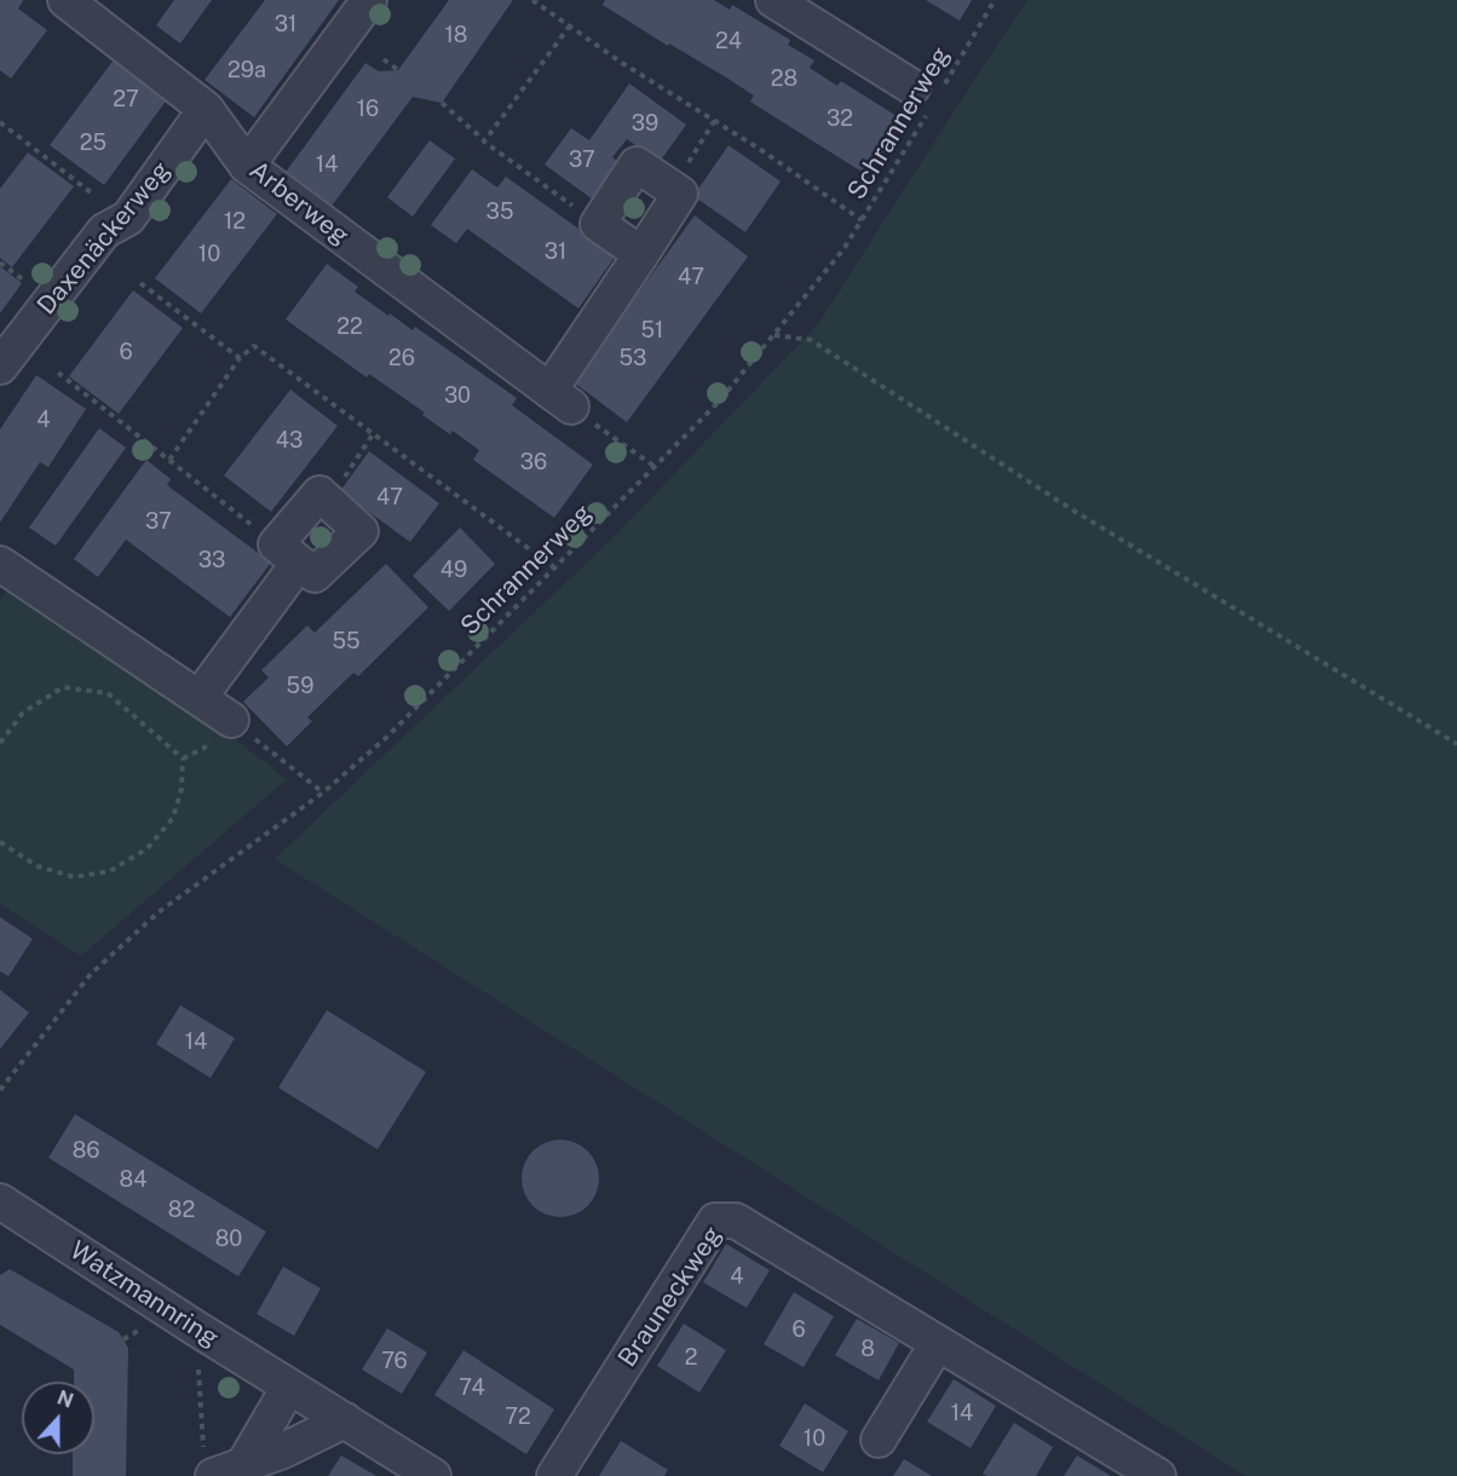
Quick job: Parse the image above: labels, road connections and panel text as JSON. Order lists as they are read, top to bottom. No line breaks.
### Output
{"streets":{"street":["Arberweg","Daxenäckerweg","Watzmannring","Brauneckweg"],"path":["Schrannerweg"]},"crossings":[["Arberweg","Daxenäckerweg"]],"house_numbers":["31","18","24","29a","28","27","16","32","39","25","37","14","35","12","31","10","47","22","51","6","26","53","30","4","43","36","47","37","33","49","55","59","14","86","84","82","80","4","6","8","2","76","74","14","72","10"],"north":"top"}
